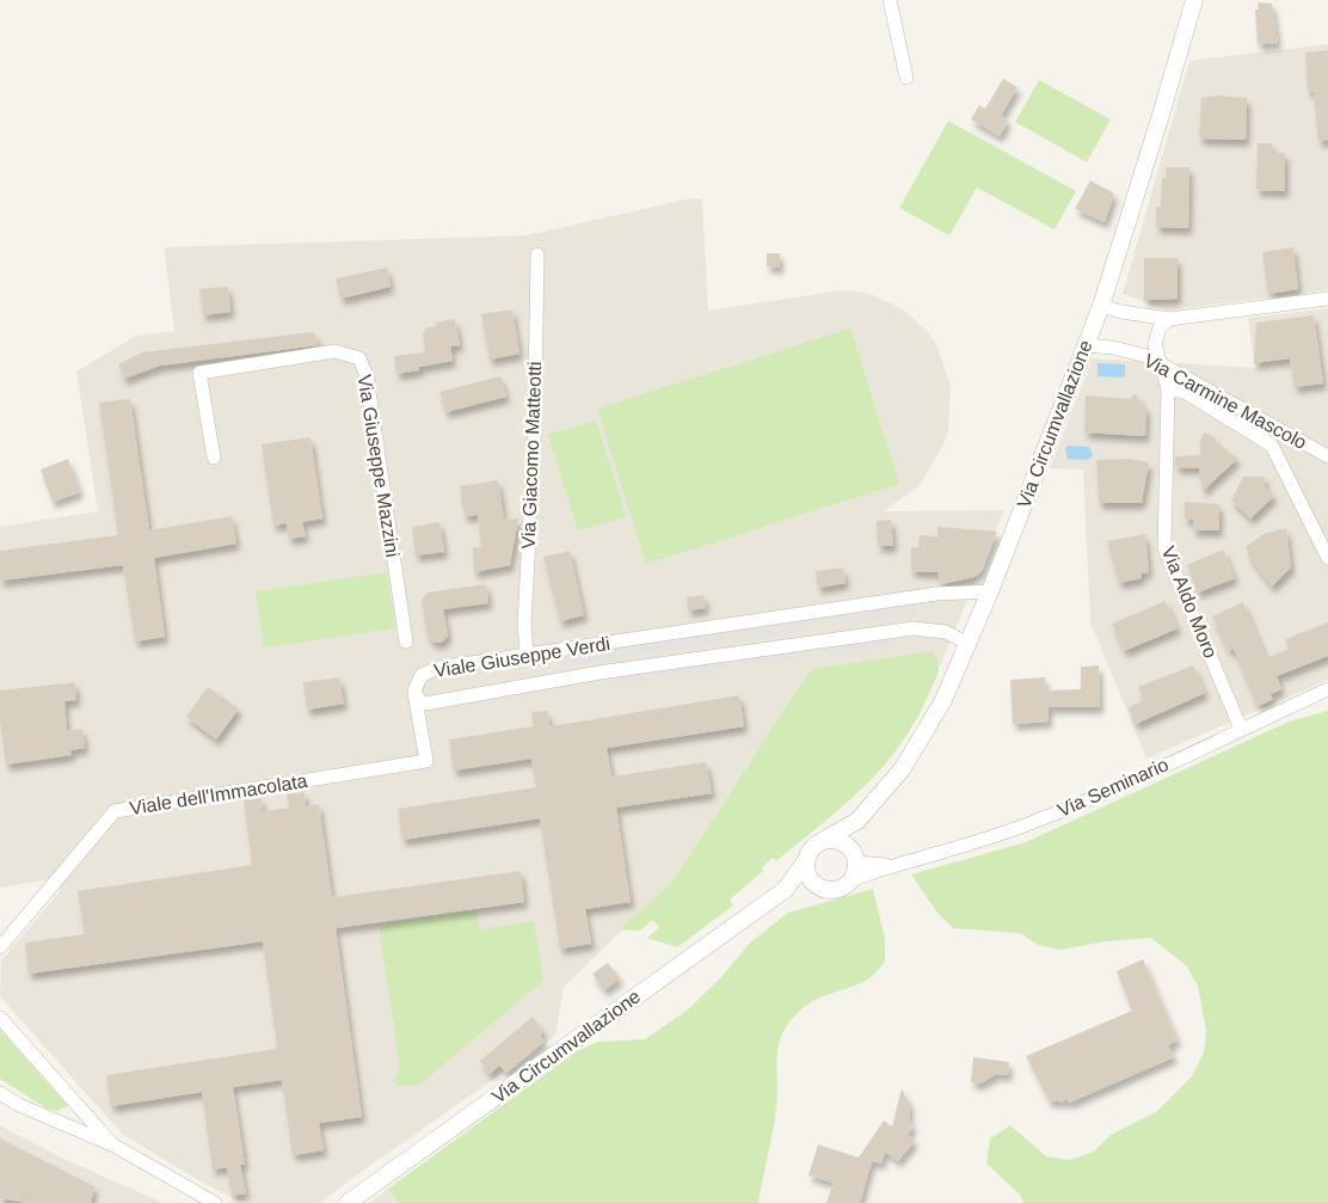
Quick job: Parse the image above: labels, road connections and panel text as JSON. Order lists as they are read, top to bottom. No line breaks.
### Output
{"streets":{"street":["Via Carmine Mascolo","Via Circumvallazione","Via Giacomo Matteotti","Via Giuseppe Mazzini","Via Aldo Moro","Viale Giuseppe Verdi","Via Seminario","Viale dell'Immacolata"]},"crossings":[["Via Carmine Mascolo","Via Circumvallazione"],["Via Carmine Mascolo","Via Aldo Moro"],["Via Circumvallazione","Viale Giuseppe Verdi"],["Via Circumvallazione","Via Seminario"],["Via Giacomo Matteotti","Viale Giuseppe Verdi"],["Via Aldo Moro","Via Seminario"],["Viale Giuseppe Verdi","Viale dell'Immacolata"]]}
